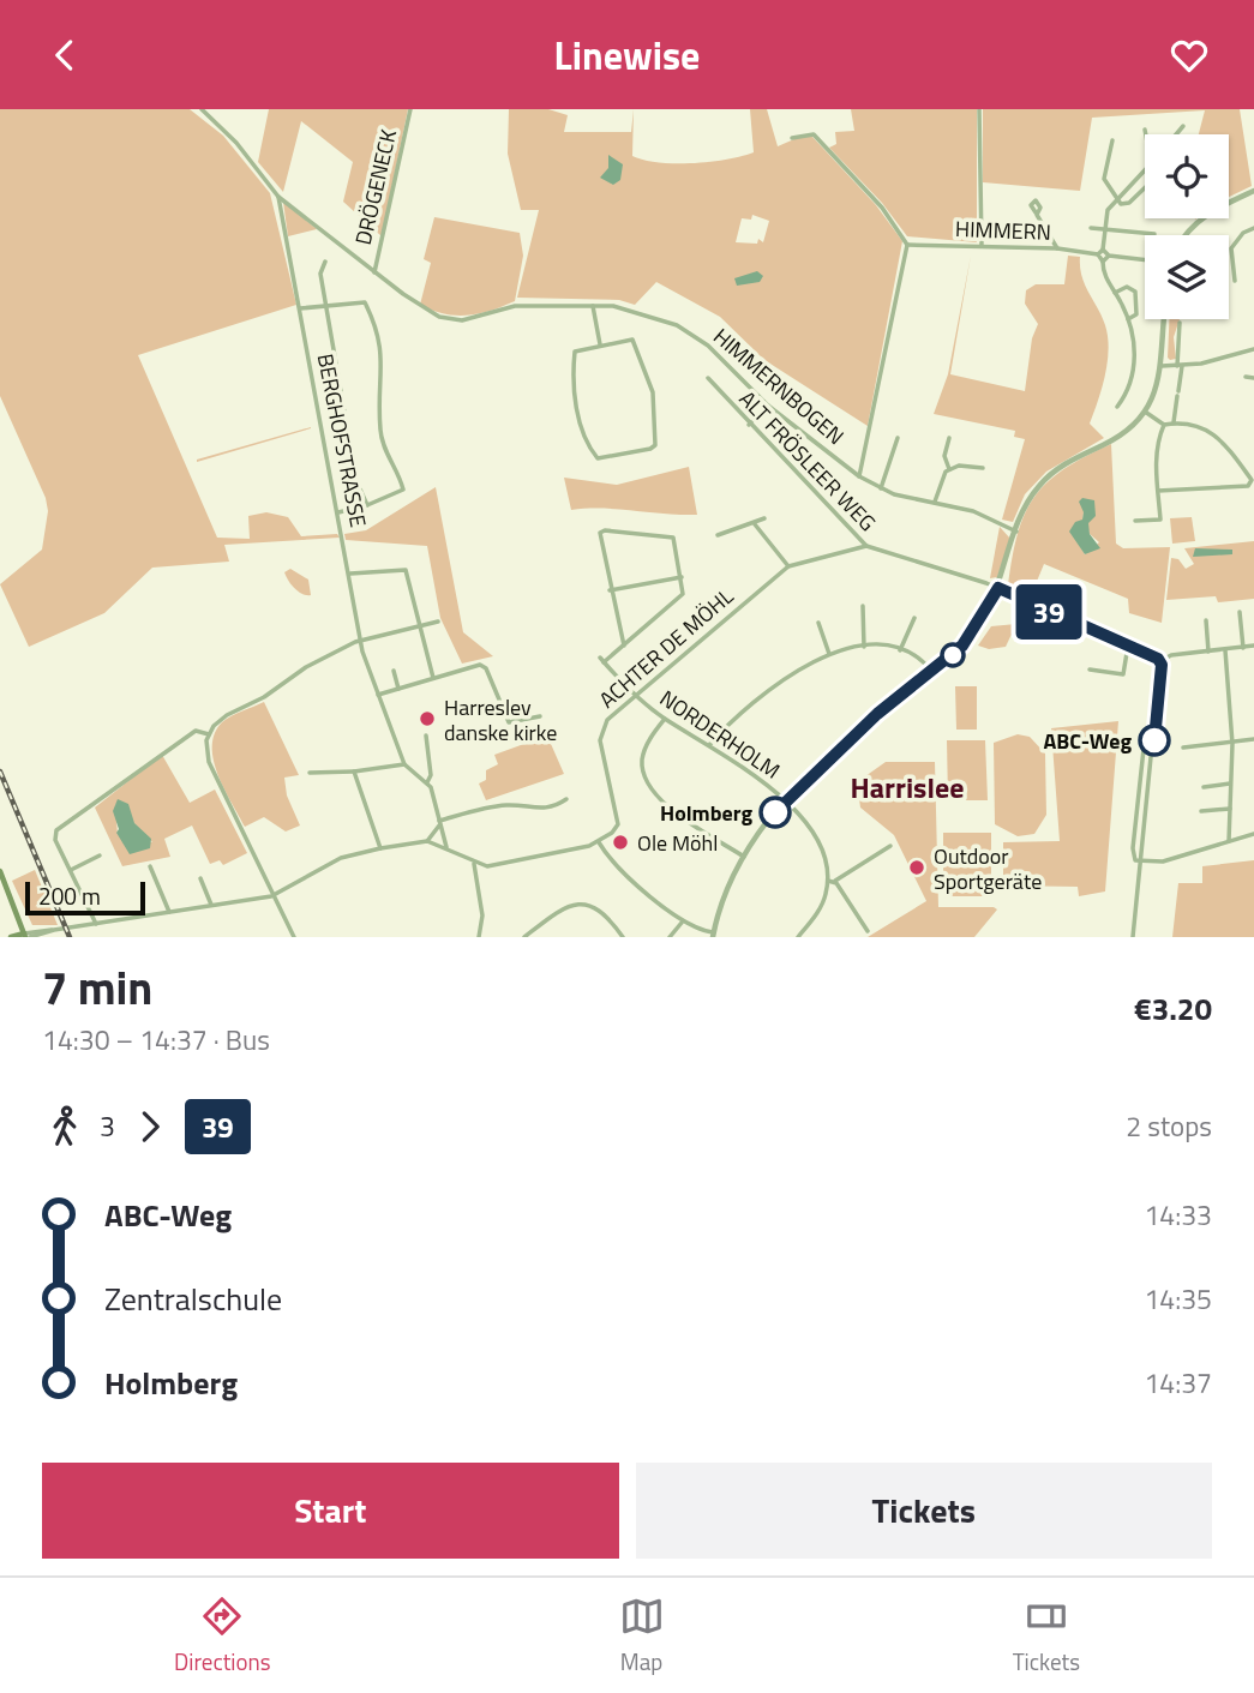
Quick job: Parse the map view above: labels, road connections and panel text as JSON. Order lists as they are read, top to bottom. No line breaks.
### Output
{"streets":{"street":["DRÖGENECK","HIMMERN","HIMMERNBOGEN","BERGHOFSTRASSE","ALT FRÖSLEER WEG","ACHTER DE MÖHL","NORDERHOLM"]},"crossings":[["ALT FRÖSLEER WEG","ACHTER DE MÖHL"],["ACHTER DE MÖHL","NORDERHOLM"]],"districts":["Harrislee"],"places":["Harreslev danske kirke","ABC-Weg","Holmberg","Ole Möhl","Outdoor Sportgeräte"],"lines":["bus line 39"],"scale_bar":"200 m","page":{"header":"Linewise","on_map":"39","scale":"200 m","heading":["7 min","14:30 – 14:37 · Bus","€3.20"],"legs":["3","39","2 stops"],"list":[{"name":"ABC-Weg","value":"14:33"},{"name":"Zentralschule","value":"14:35"},{"name":"Holmberg","value":"14:37"}],"buttons":["Start","Tickets"],"tabs":["Directions","Map","Tickets"]}}
